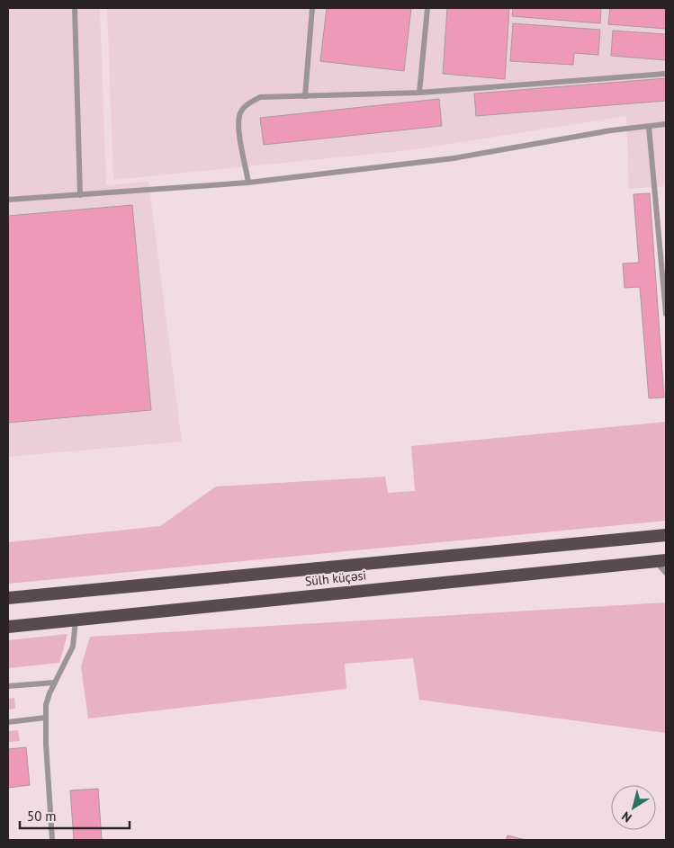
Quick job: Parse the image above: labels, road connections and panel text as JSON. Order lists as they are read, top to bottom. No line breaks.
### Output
{"streets":{"highway":["Sülh küçəsi"]},"scale_bar":"50 m","north":"bottom left"}
